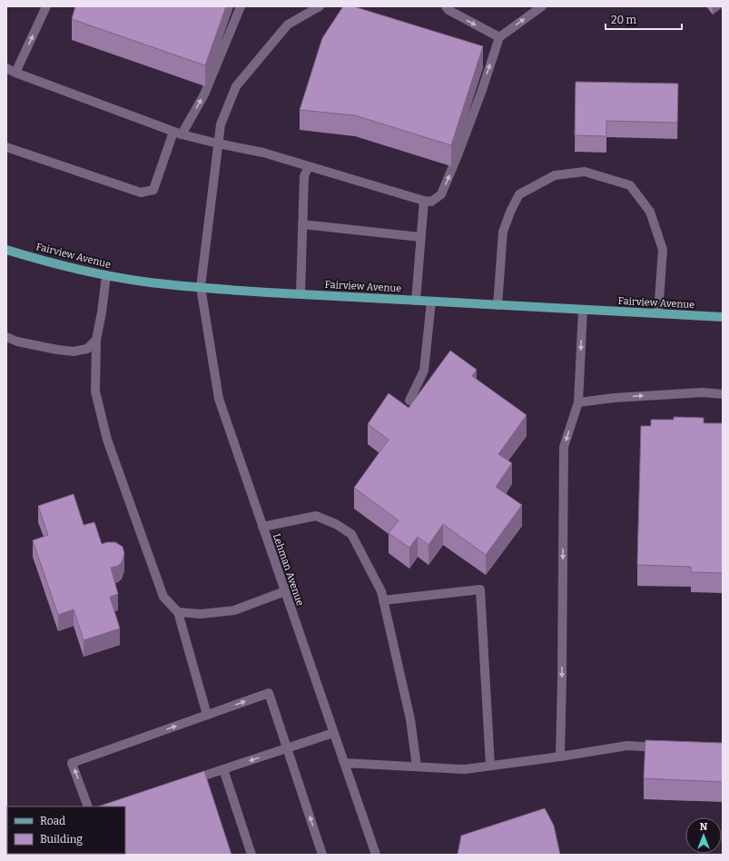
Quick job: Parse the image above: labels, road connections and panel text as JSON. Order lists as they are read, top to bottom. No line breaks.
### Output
{"streets":{"main road":["Fairview Avenue"],"street":["Lehman Avenue"]},"crossings":[["Fairview Avenue","Lehman Avenue"]],"legend":["Road","Building"],"scale_bar":"20 m","north":"top"}
